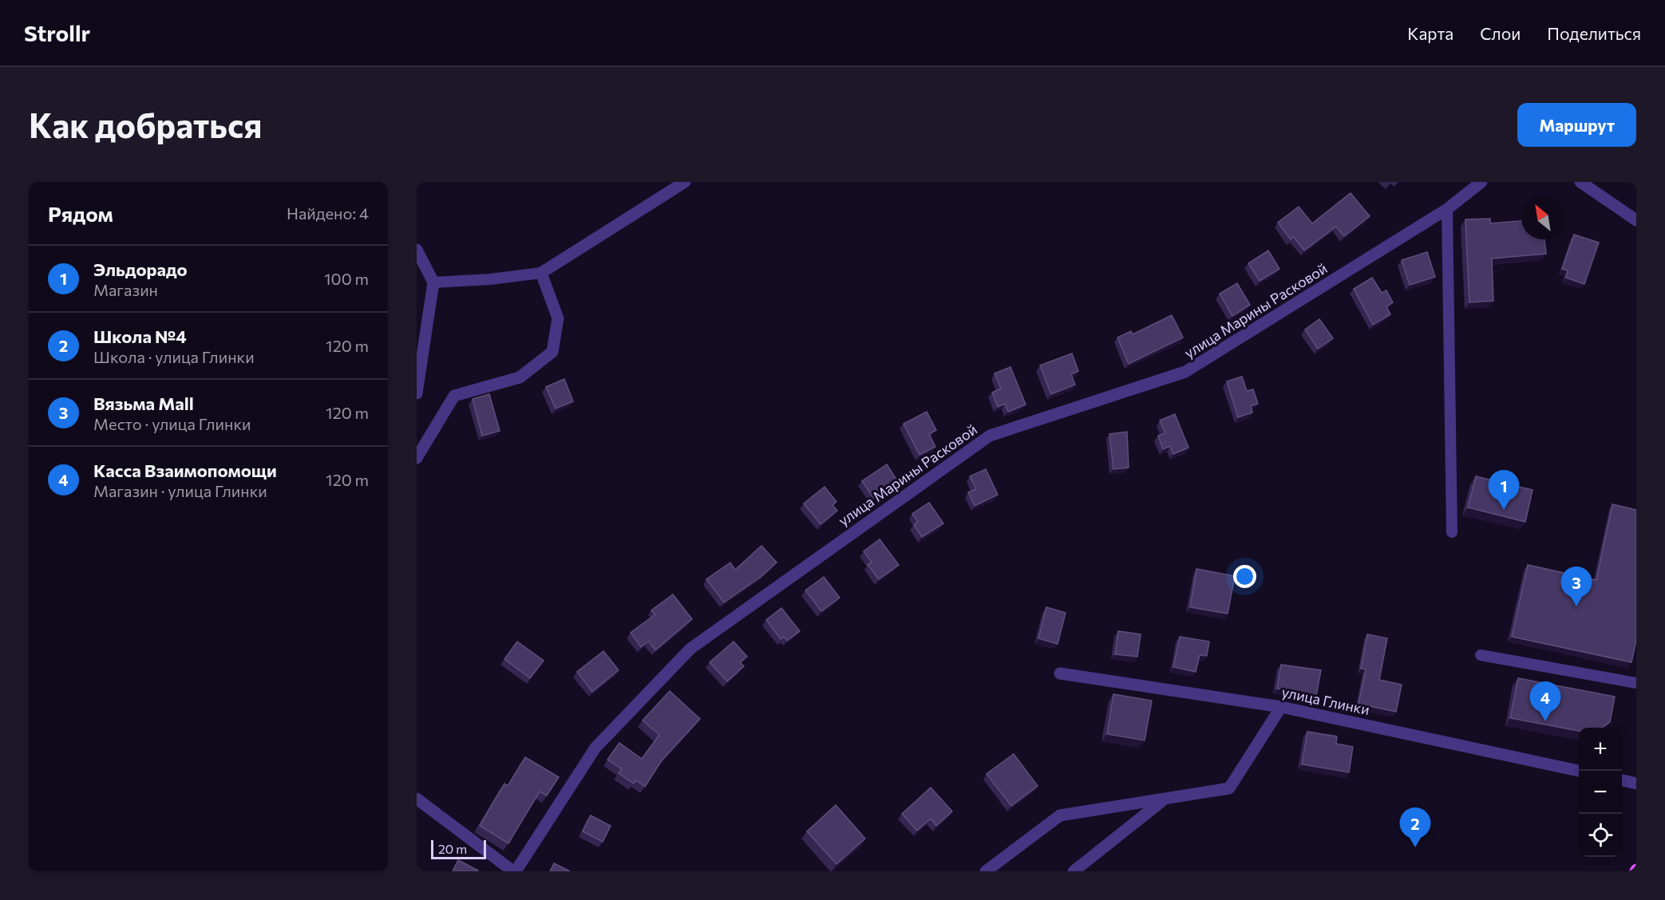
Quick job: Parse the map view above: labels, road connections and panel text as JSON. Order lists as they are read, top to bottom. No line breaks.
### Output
{"streets":{"street":["улица Марины Расковой","улица Глинки"]},"scale_bar":"20 m","north":"top left","page":{"header":"Strollr","nav":["Карта","Слои","Поделиться"],"buttons":"Маршрут","title":"Как добраться","heading":["Рядом","Найдено: 4"],"list":[{"mark":"1","name":"Эльдорадо","note":"Магазин","value":"100 m"},{"mark":"2","name":"Школа №4","note":"Школа · улица Глинки","value":"120 m"},{"mark":"3","name":"Вязьма Mall","note":"Место · улица Глинки","value":"120 m"},{"mark":"4","name":"Касса Взаимопомощи","note":"Магазин · улица Глинки","value":"120 m"}],"pins":["1","3","4","2"],"map_buttons":["+","−"],"scale":"20 m"}}
